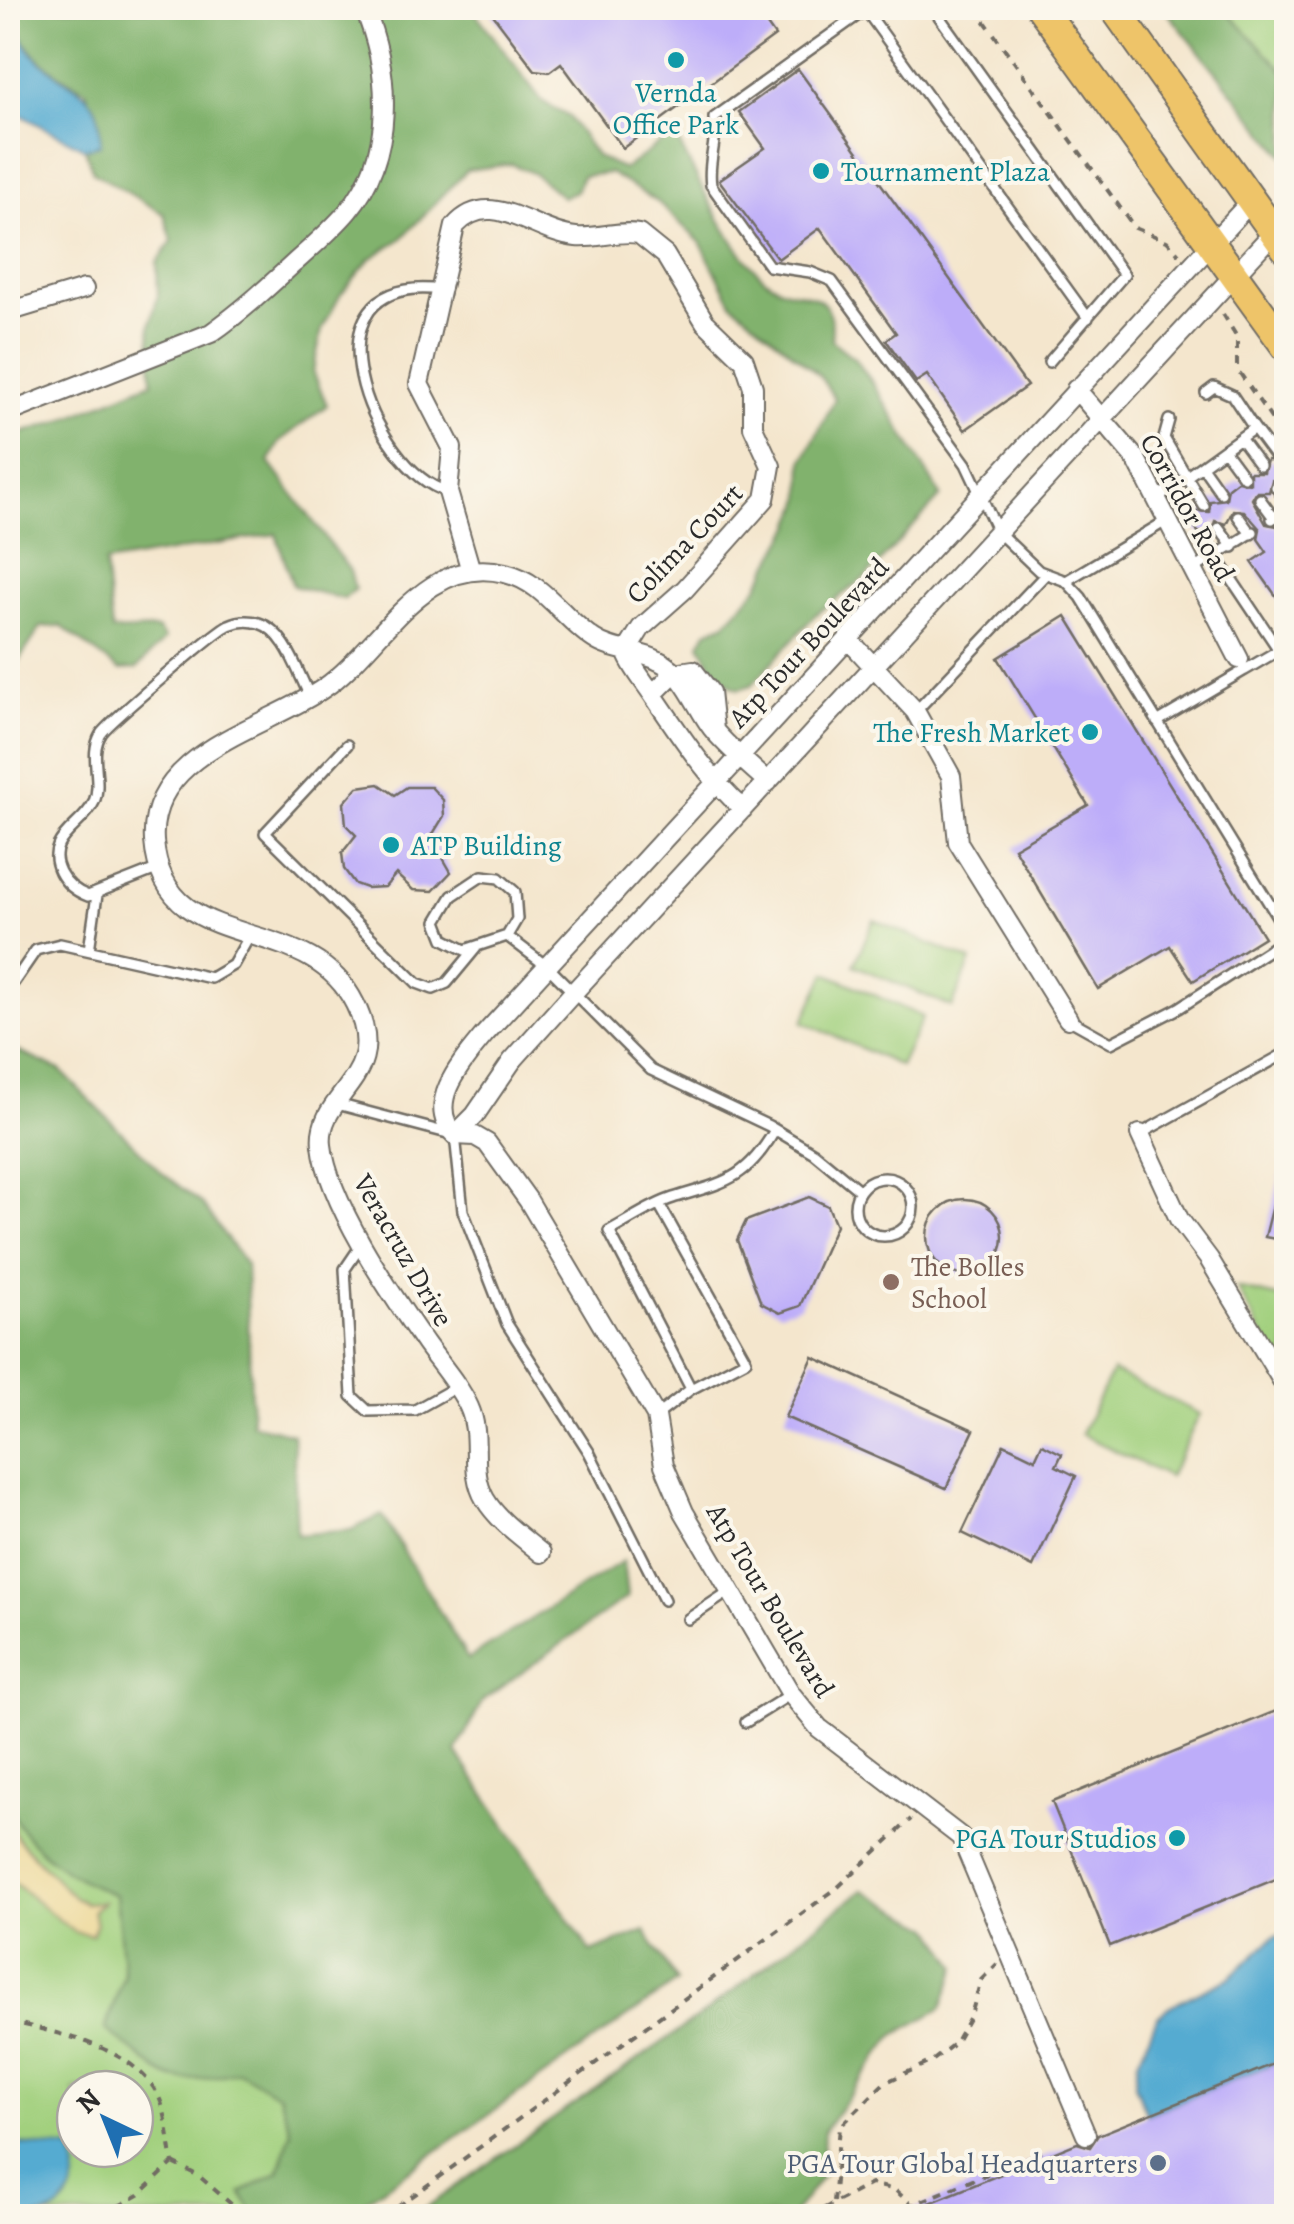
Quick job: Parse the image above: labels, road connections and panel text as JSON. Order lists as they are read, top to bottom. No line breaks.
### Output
{"streets":{"street":["Corridor Road","Colima Court","Atp Tour Boulevard","Veracruz Drive"]},"crossings":[["Corridor Road","Atp Tour Boulevard"]],"places":["Vernda Office Park","Tournament Plaza","The Fresh Market","ATP Building","The Bolles School","PGA Tour Studios","PGA Tour Global Headquarters"],"north":"top left"}
